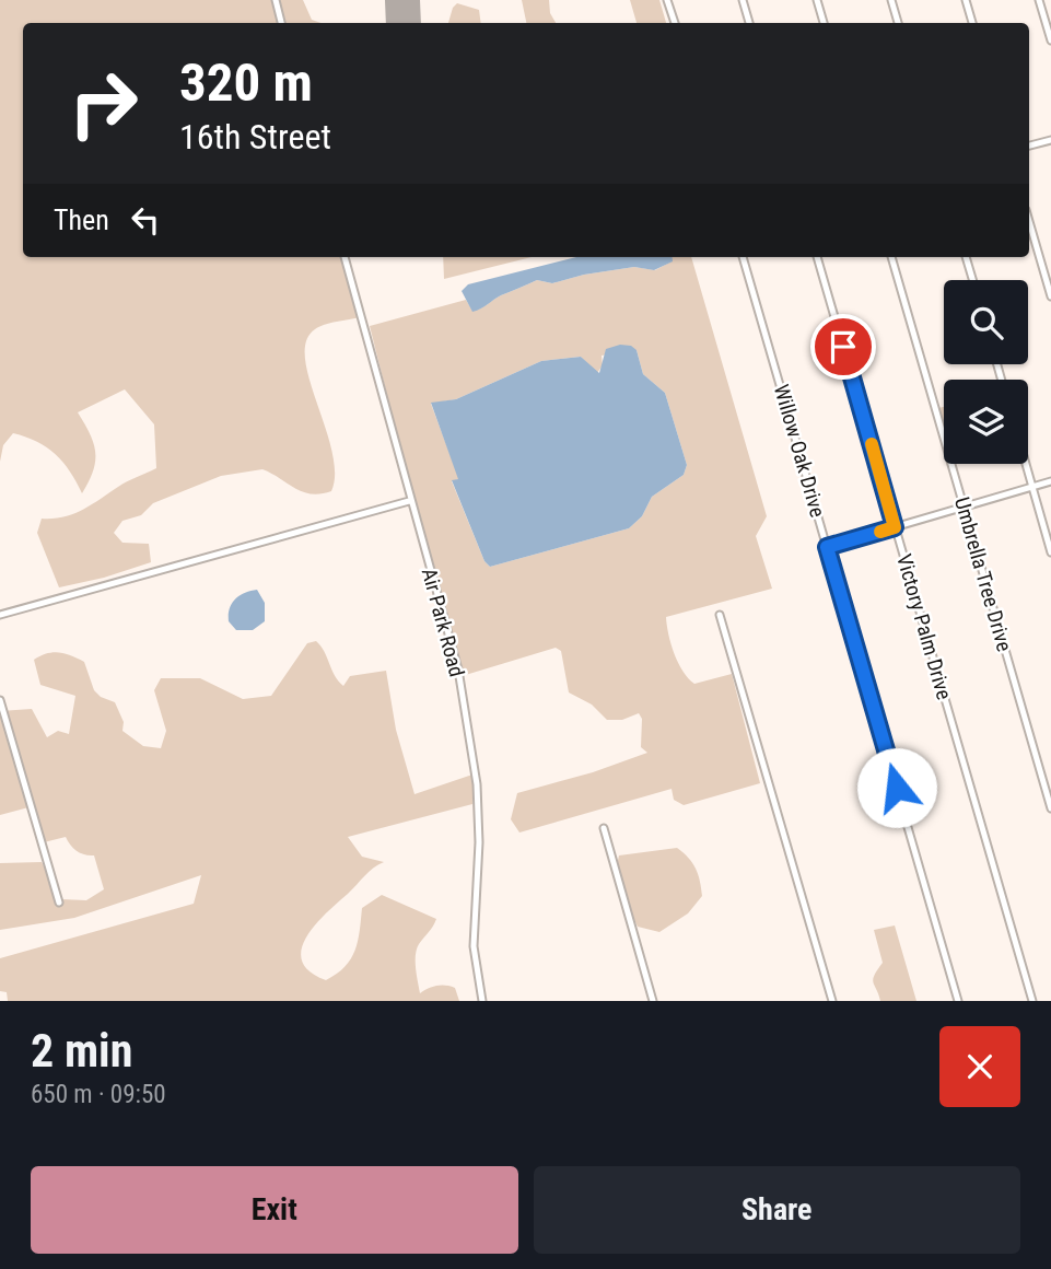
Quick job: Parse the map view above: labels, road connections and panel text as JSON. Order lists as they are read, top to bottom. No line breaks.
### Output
{"streets":{"street":["Willow Oak Drive","Umbrella Tree Drive","Air Park Road","Victory Palm Drive"]},"page":{"turn":["320 m","16th Street"],"then":"Then","heading":["2 min","650 m · 09:50"],"buttons":["Exit","Share"]}}
